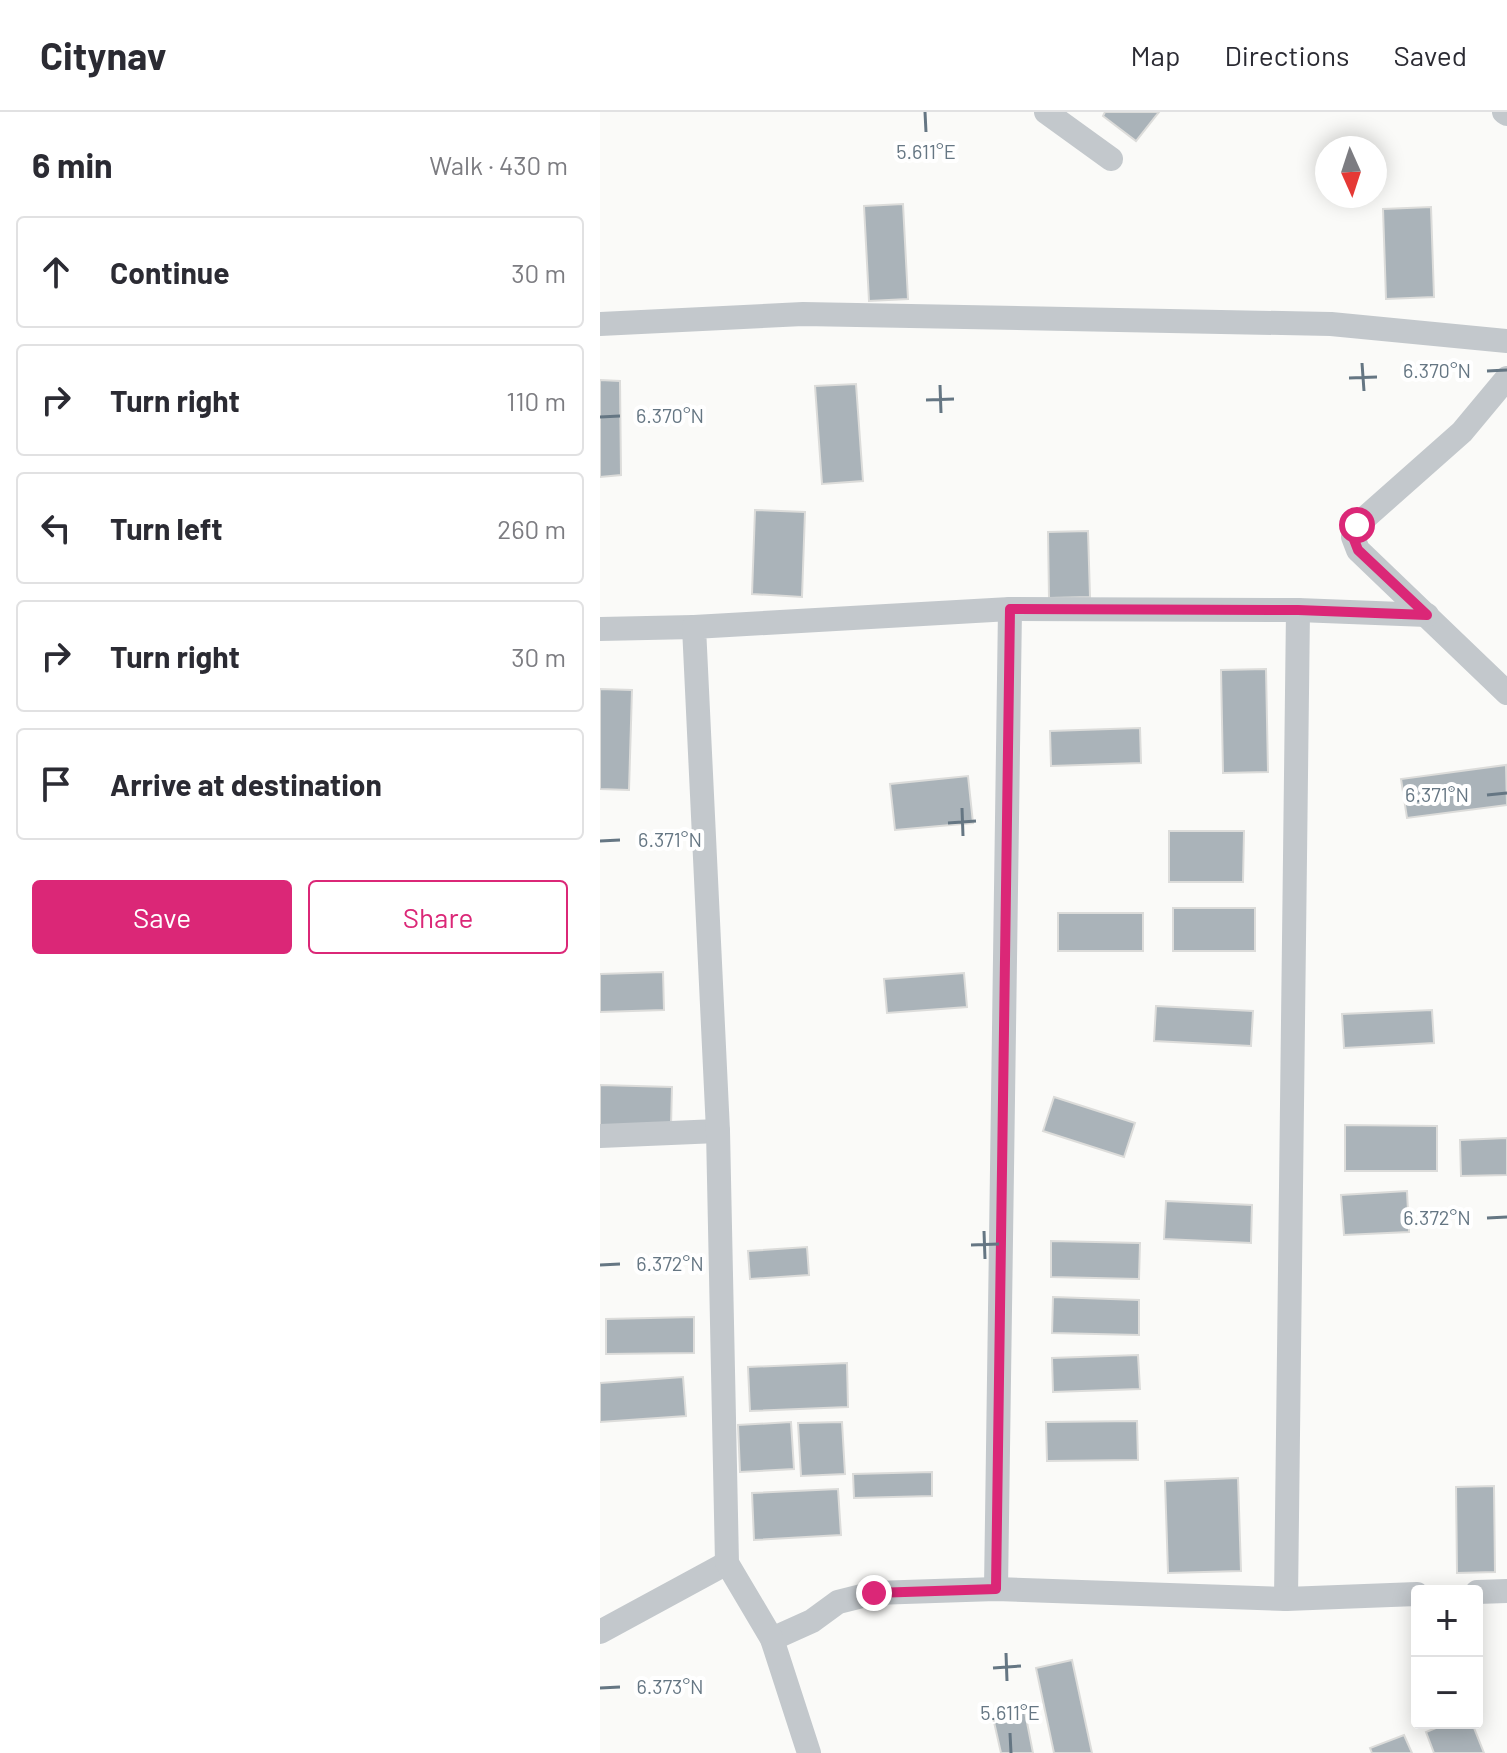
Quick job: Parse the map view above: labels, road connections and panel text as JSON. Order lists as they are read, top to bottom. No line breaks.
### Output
{"north":"bottom","page":{"header":"Citynav","nav":["Map","Directions","Saved"],"heading":["6 min","Walk · 430 m"],"list":[["Continue","30 m"],["Turn right","110 m"],["Turn left","260 m"],["Turn right","30 m"],"Arrive at destination"],"buttons":["Save","Share"],"map_buttons":["+","−"]},"coordinates":["5.611°E","6.370°N","6.371°N","6.372°N","6.373°N"]}
